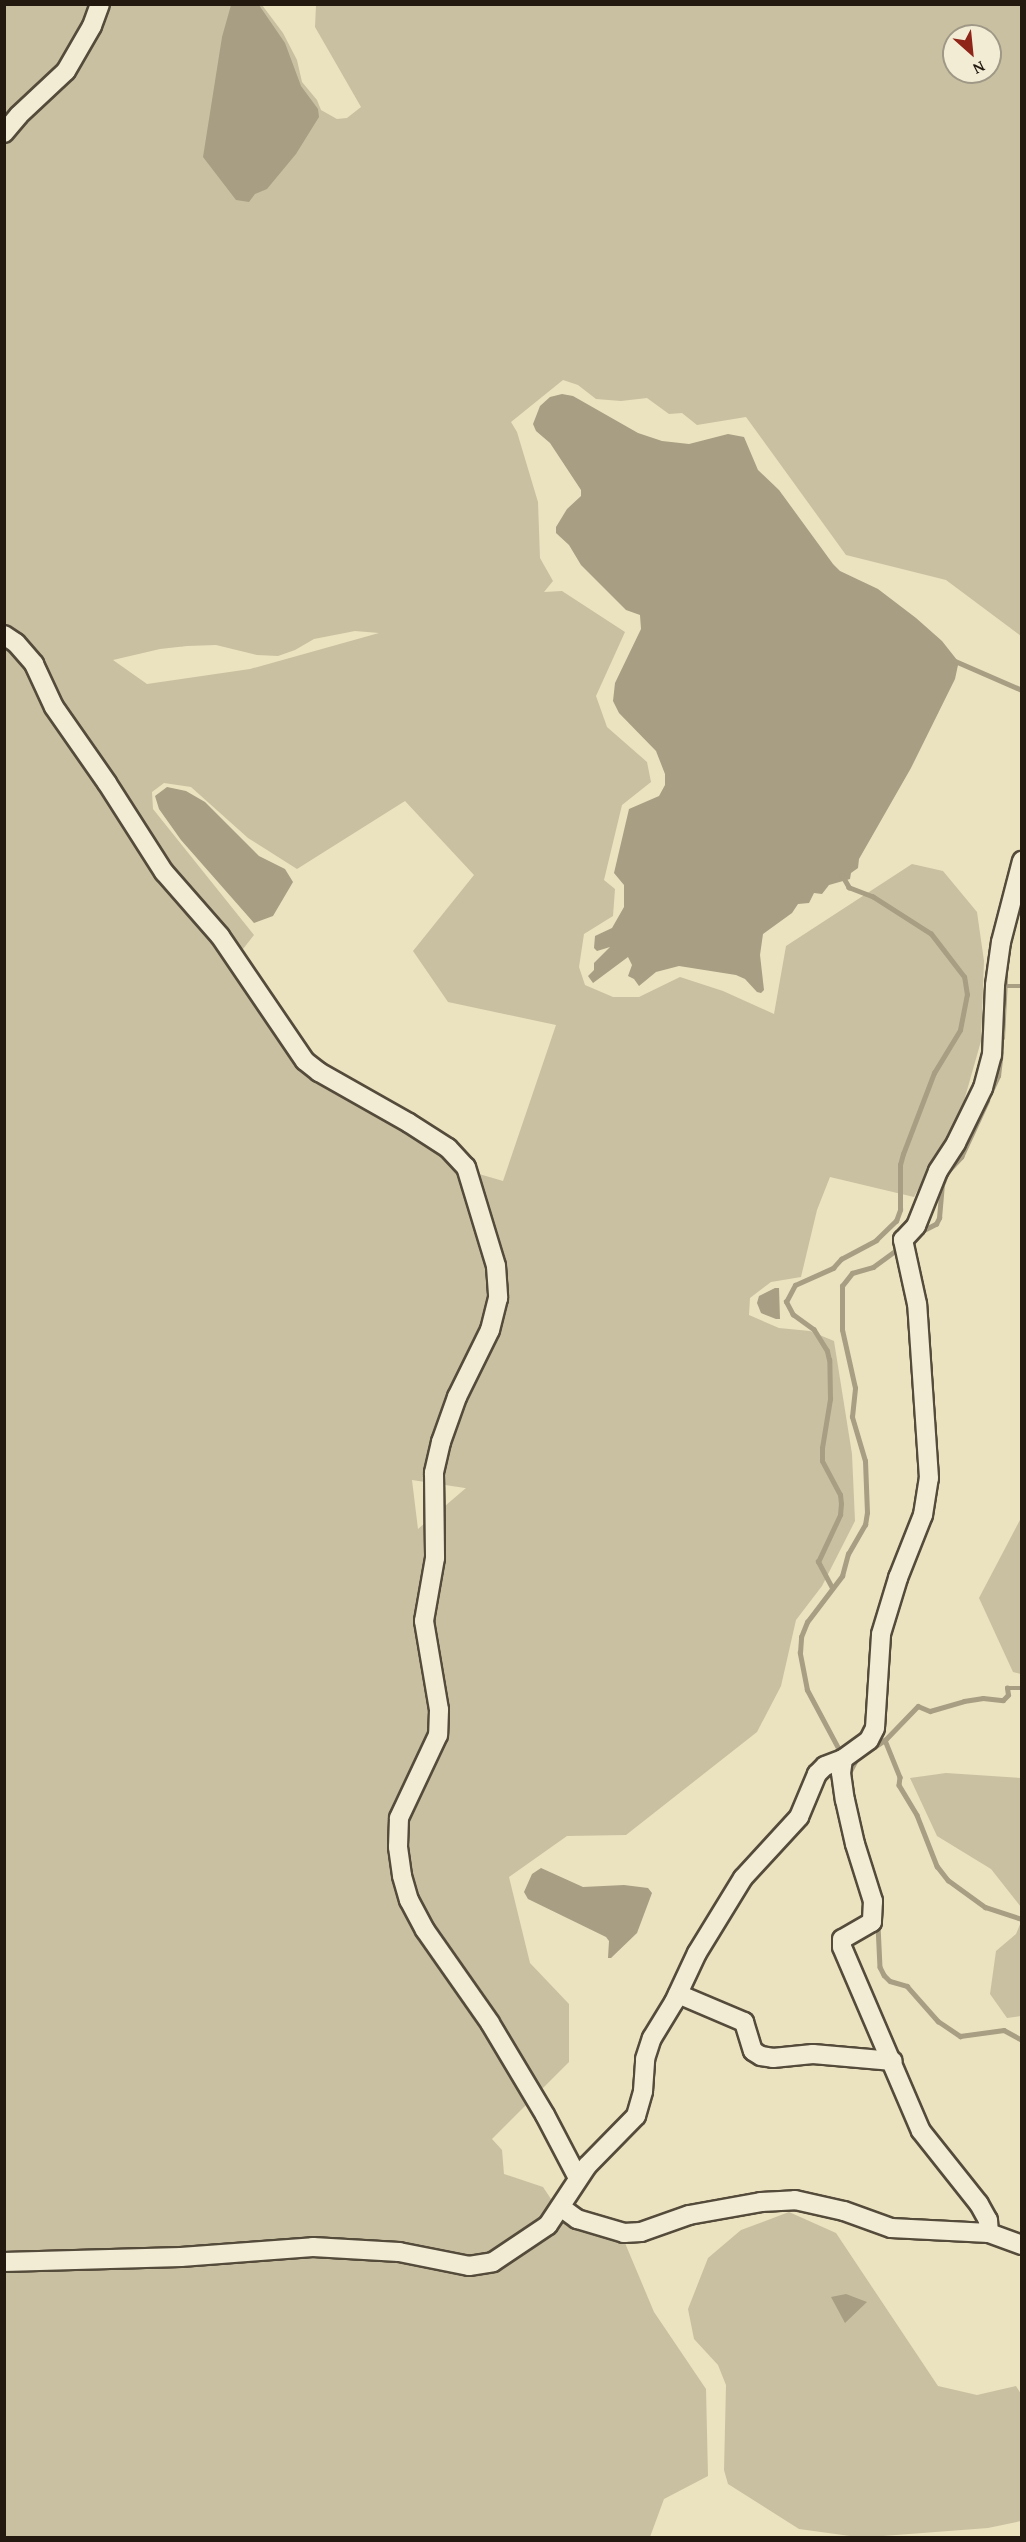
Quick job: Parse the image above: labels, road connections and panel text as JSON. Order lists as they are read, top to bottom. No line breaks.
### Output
{"north":"bottom right"}
